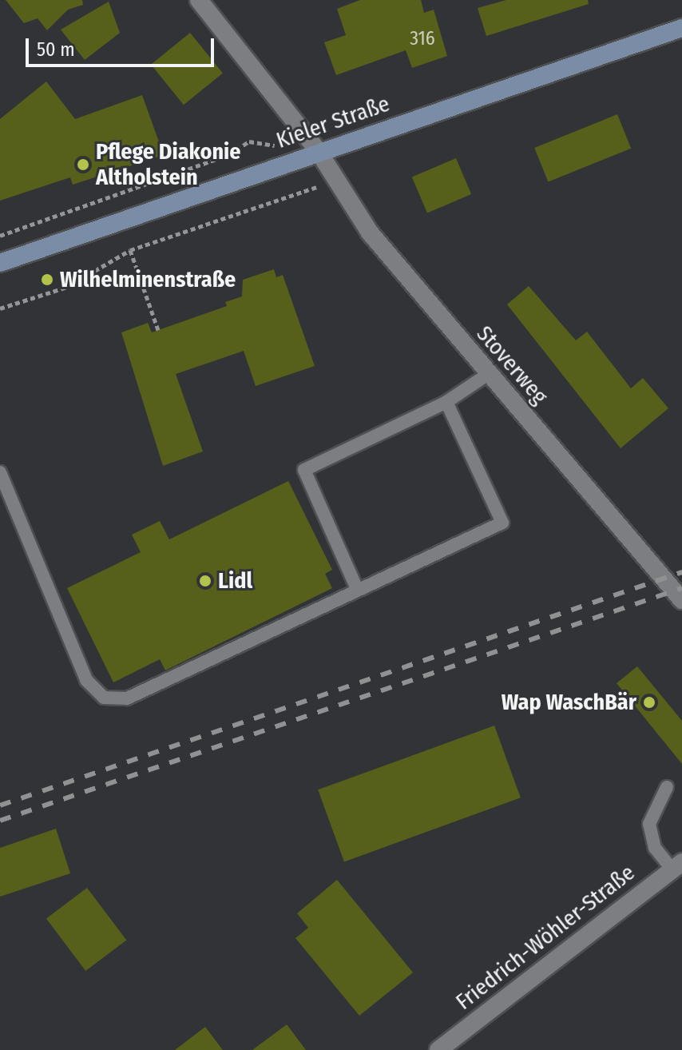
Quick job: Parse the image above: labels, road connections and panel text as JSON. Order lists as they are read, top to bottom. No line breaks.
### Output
{"streets":{"main road":["Kieler Straße"],"street":["Stoverweg","Friedrich-Wöhler-Straße"]},"crossings":[["Kieler Straße","Stoverweg"]],"places":["Pflege Diakonie Altholstein","Wilhelminenstraße","Lidl","Wap WaschBär"],"house_numbers":["316"],"scale_bar":"50 m"}
